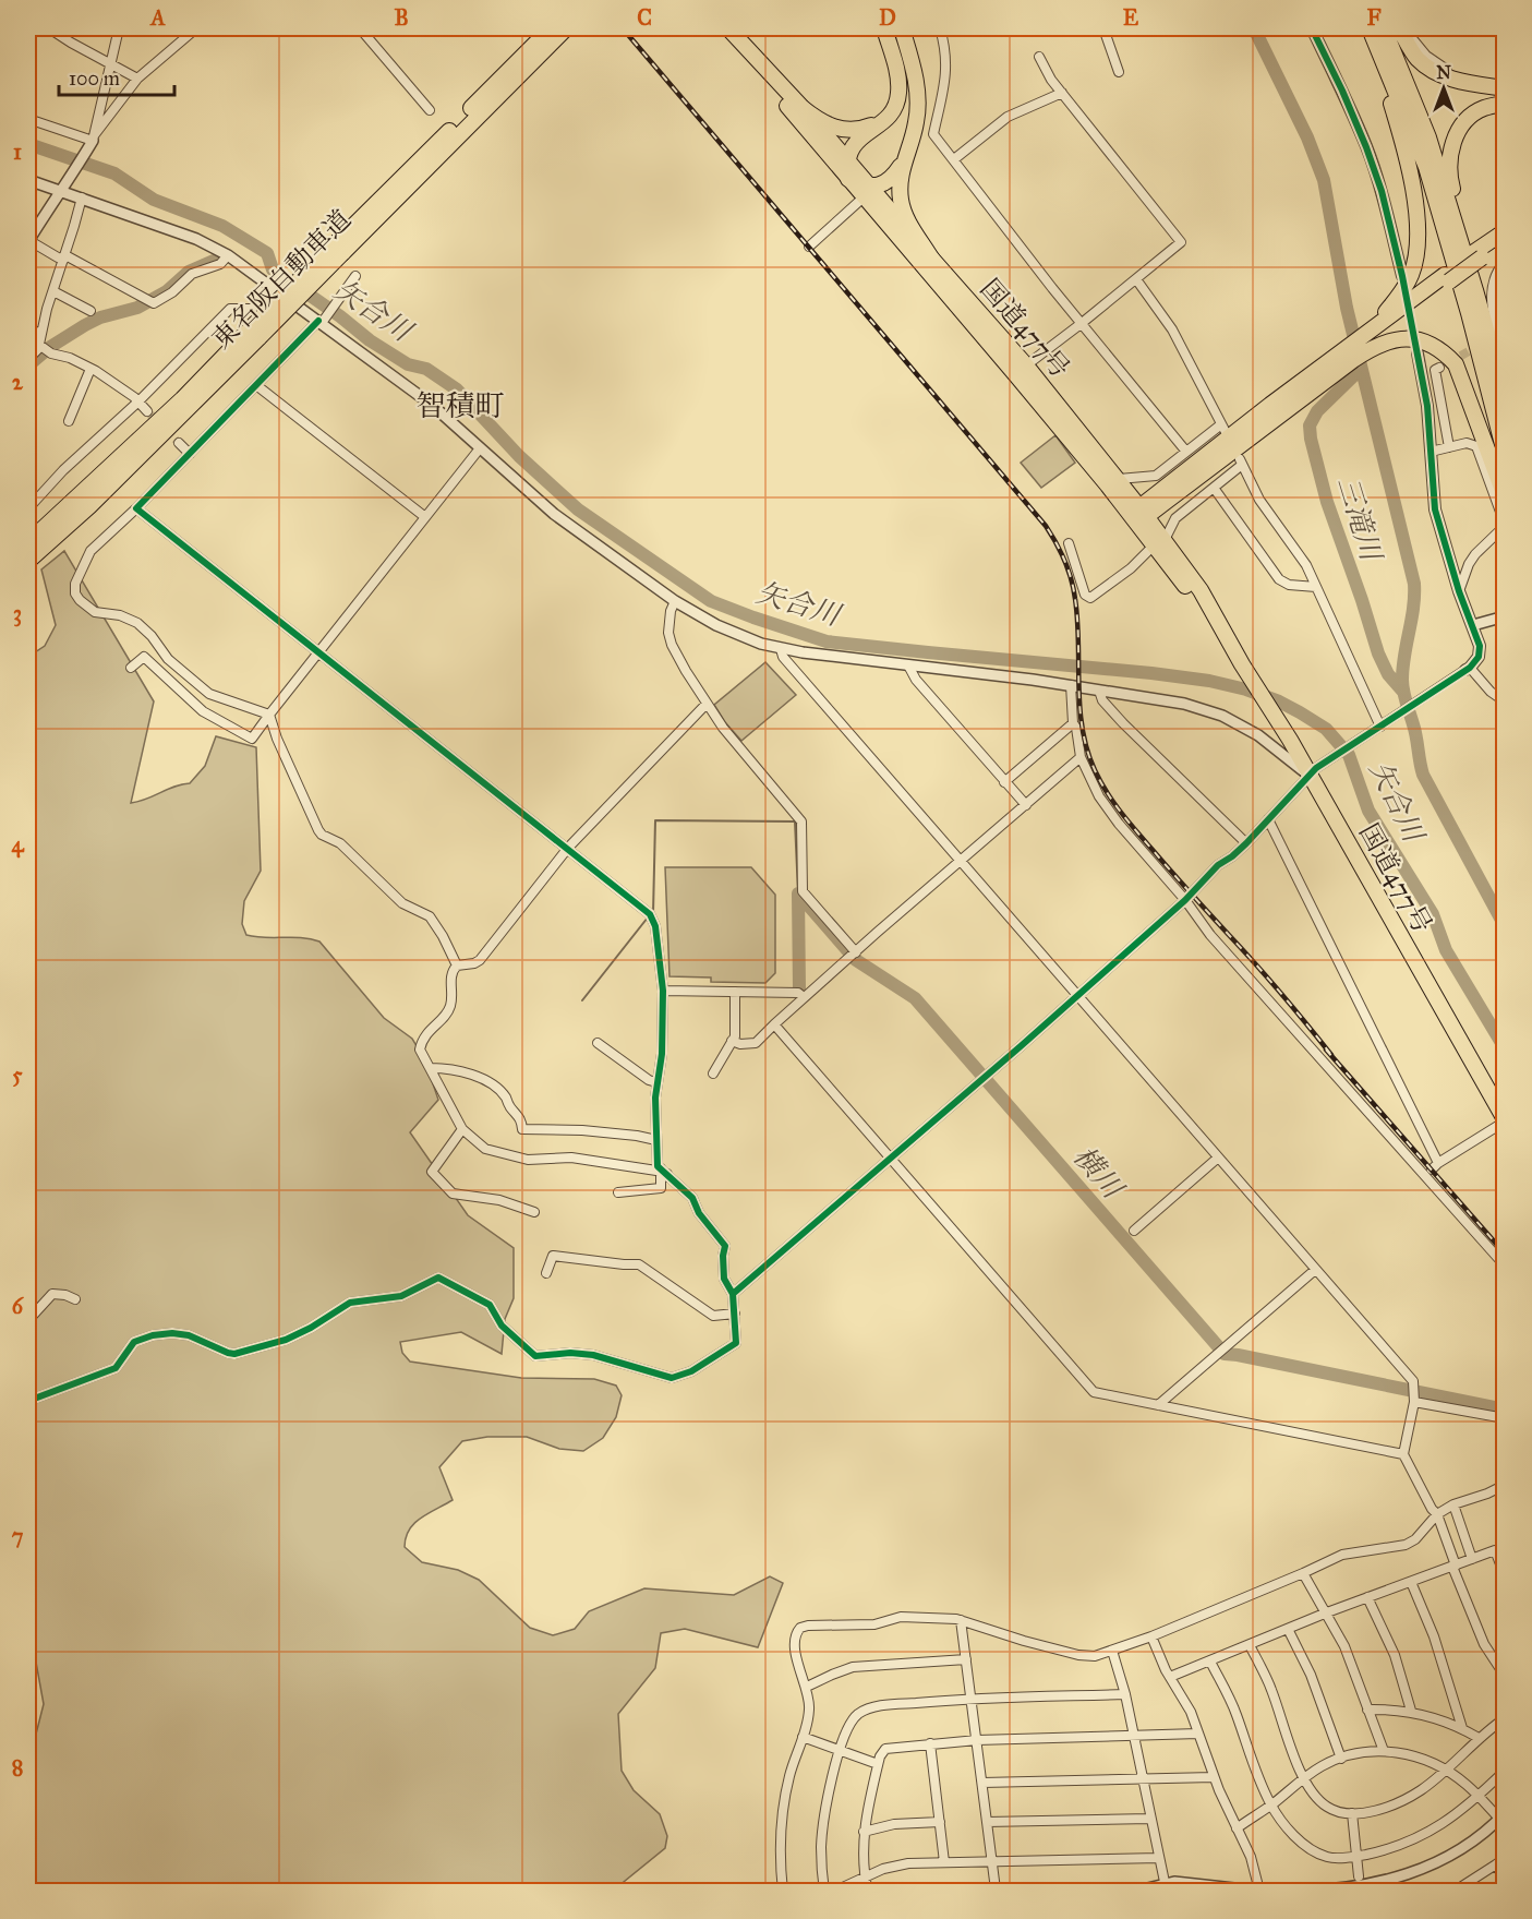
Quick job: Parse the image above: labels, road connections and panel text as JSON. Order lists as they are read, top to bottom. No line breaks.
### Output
{"streets":{"highway":["東名阪自動車道","国道477号"]},"districts":["智積町"],"water":["矢合川","三滝川","横川"],"scale_bar":"100 m","north":"top","grid":{"columns":["A","B","C","D","E","F"],"rows":["1","2","3","4","5","6","7","8"]}}
